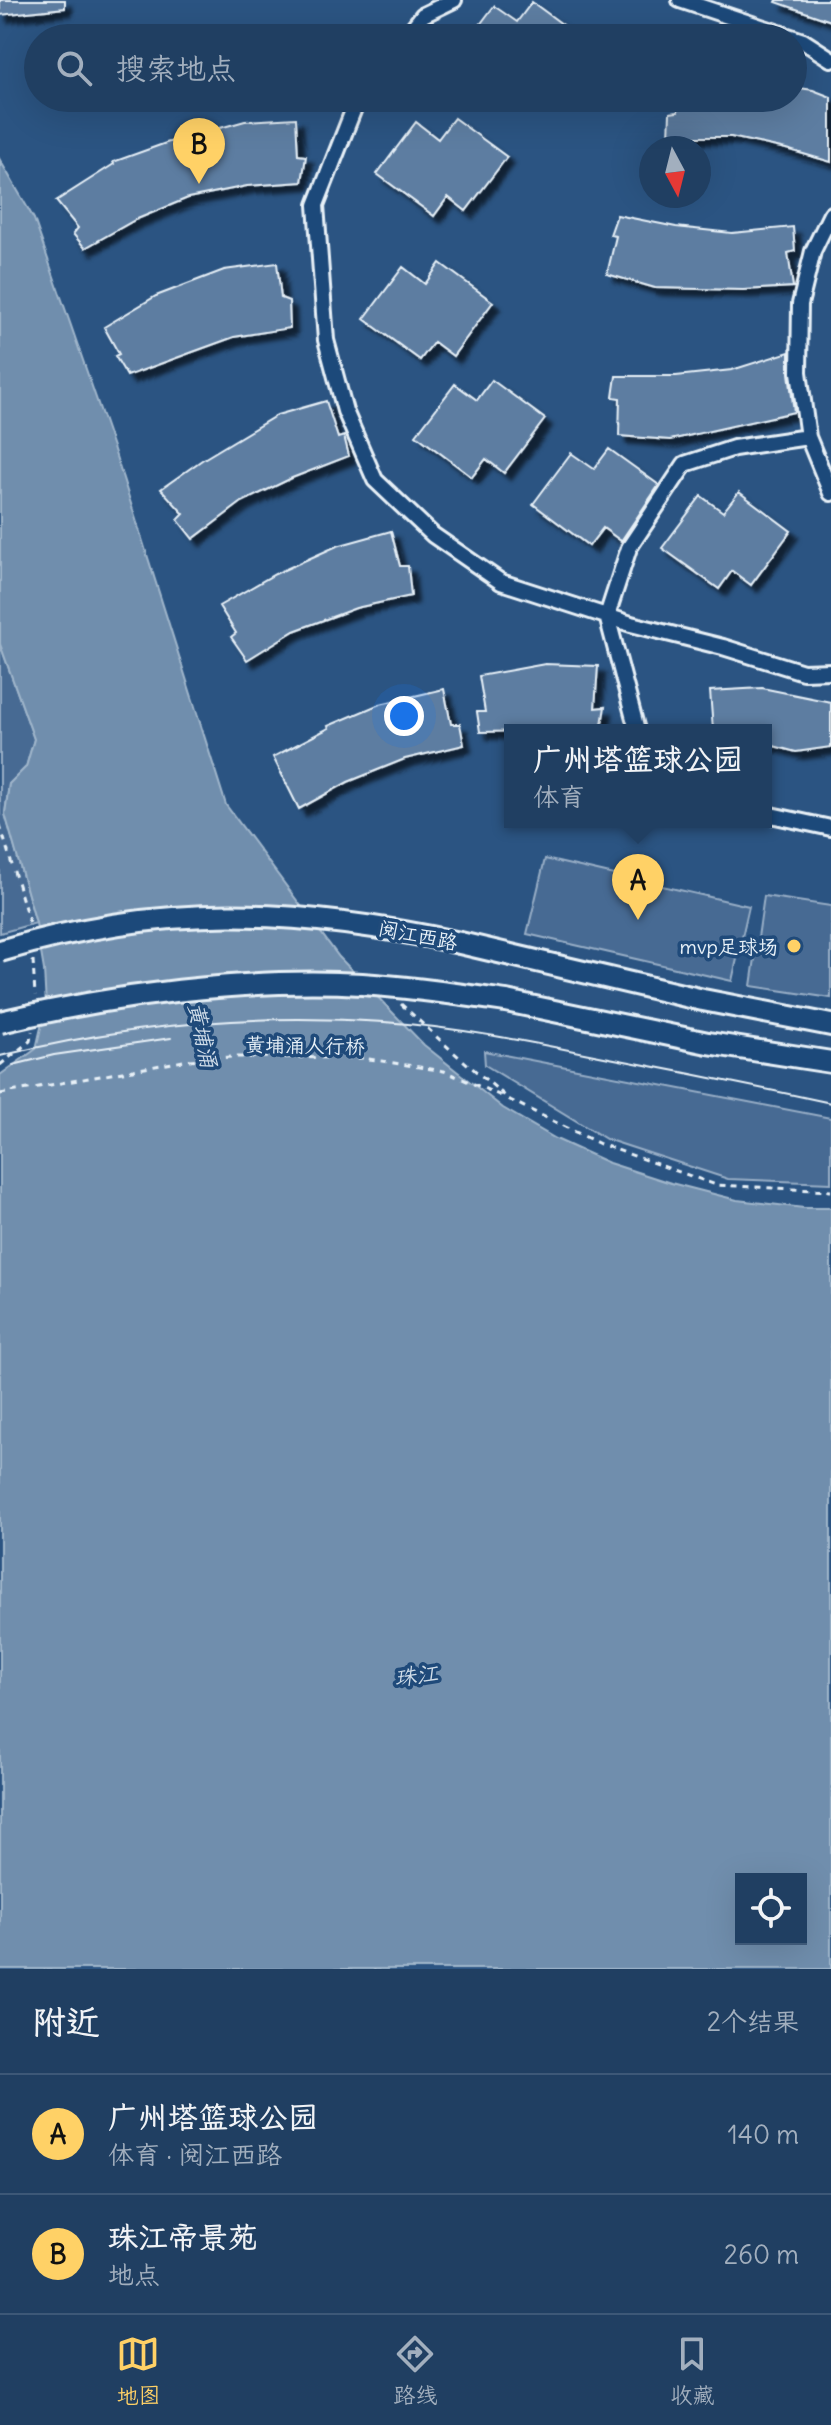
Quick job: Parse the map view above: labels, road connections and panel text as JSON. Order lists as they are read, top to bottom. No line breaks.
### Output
{"streets":{"main road":["阅江西路"],"path":["黄埔涌人行桥"]},"water":["黄埔涌","珠江"],"places":["mvp足球场"],"north":"bottom","page":{"search":"搜索地点","pins":["B","A"],"popup":["广州塔篮球公园","体育"],"heading":["附近","2个结果"],"list":[{"mark":"A","name":"广州塔篮球公园","note":"体育 · 阅江西路","value":"140 m"},{"mark":"B","name":"珠江帝景苑","note":"地点","value":"260 m"}],"nav":["地图","路线","收藏"]}}
